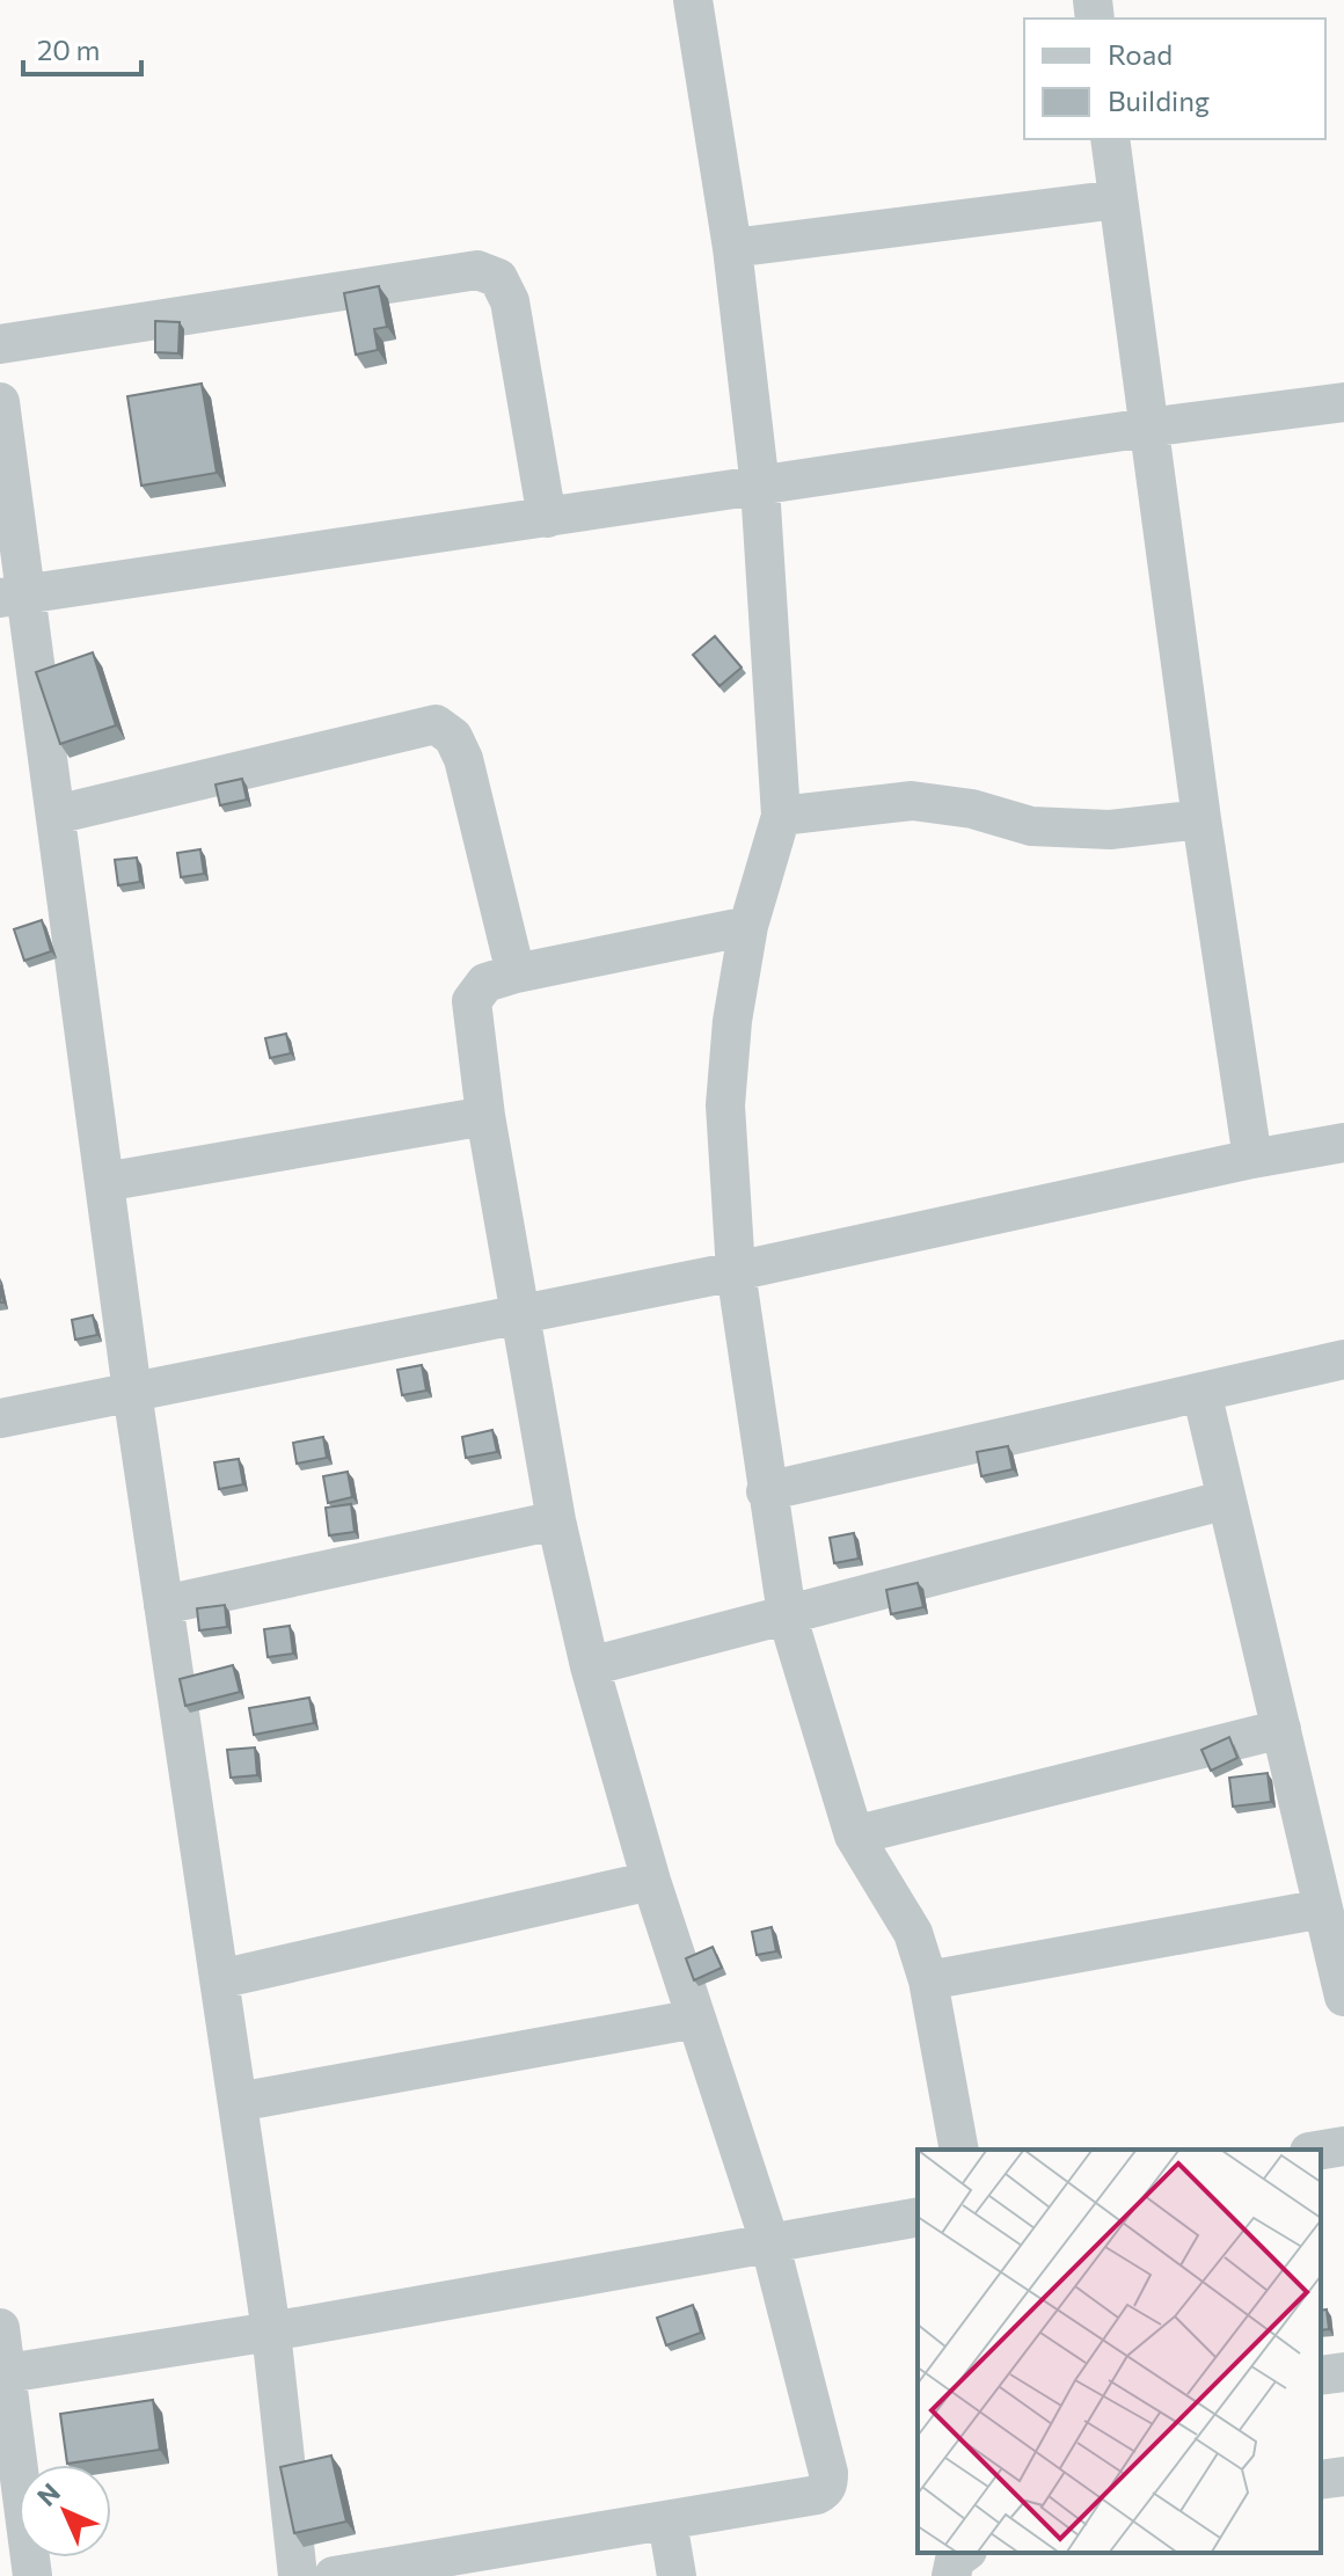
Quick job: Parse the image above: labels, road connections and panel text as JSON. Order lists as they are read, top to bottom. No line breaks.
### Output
{"legend":["Road","Building"],"scale_bar":"20 m","north":"top left"}
